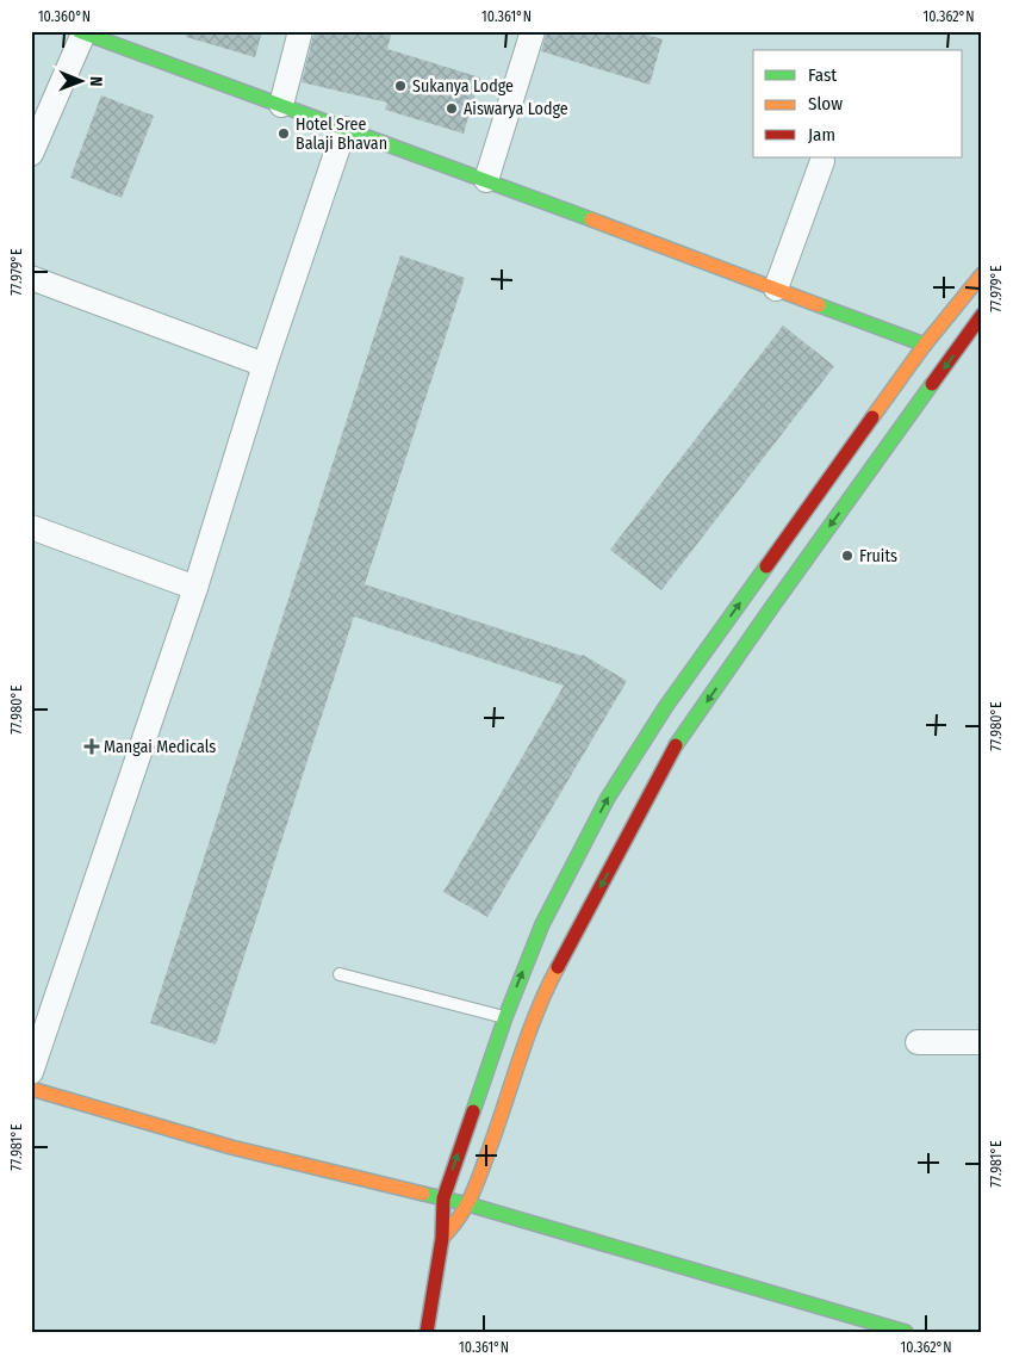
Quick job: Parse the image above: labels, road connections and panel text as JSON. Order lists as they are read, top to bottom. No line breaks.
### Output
{"places":{"other":["Sukanya Lodge","Aiswarya Lodge","Hotel Sree Balaji Bhavan","Fruits"],"health":["Mangai Medicals"]},"legend":["Fast","Slow","Jam"],"north":"right","coordinates":["10.360°N","10.361°N","10.362°N","77.979°E","77.980°E","77.981°E"]}
